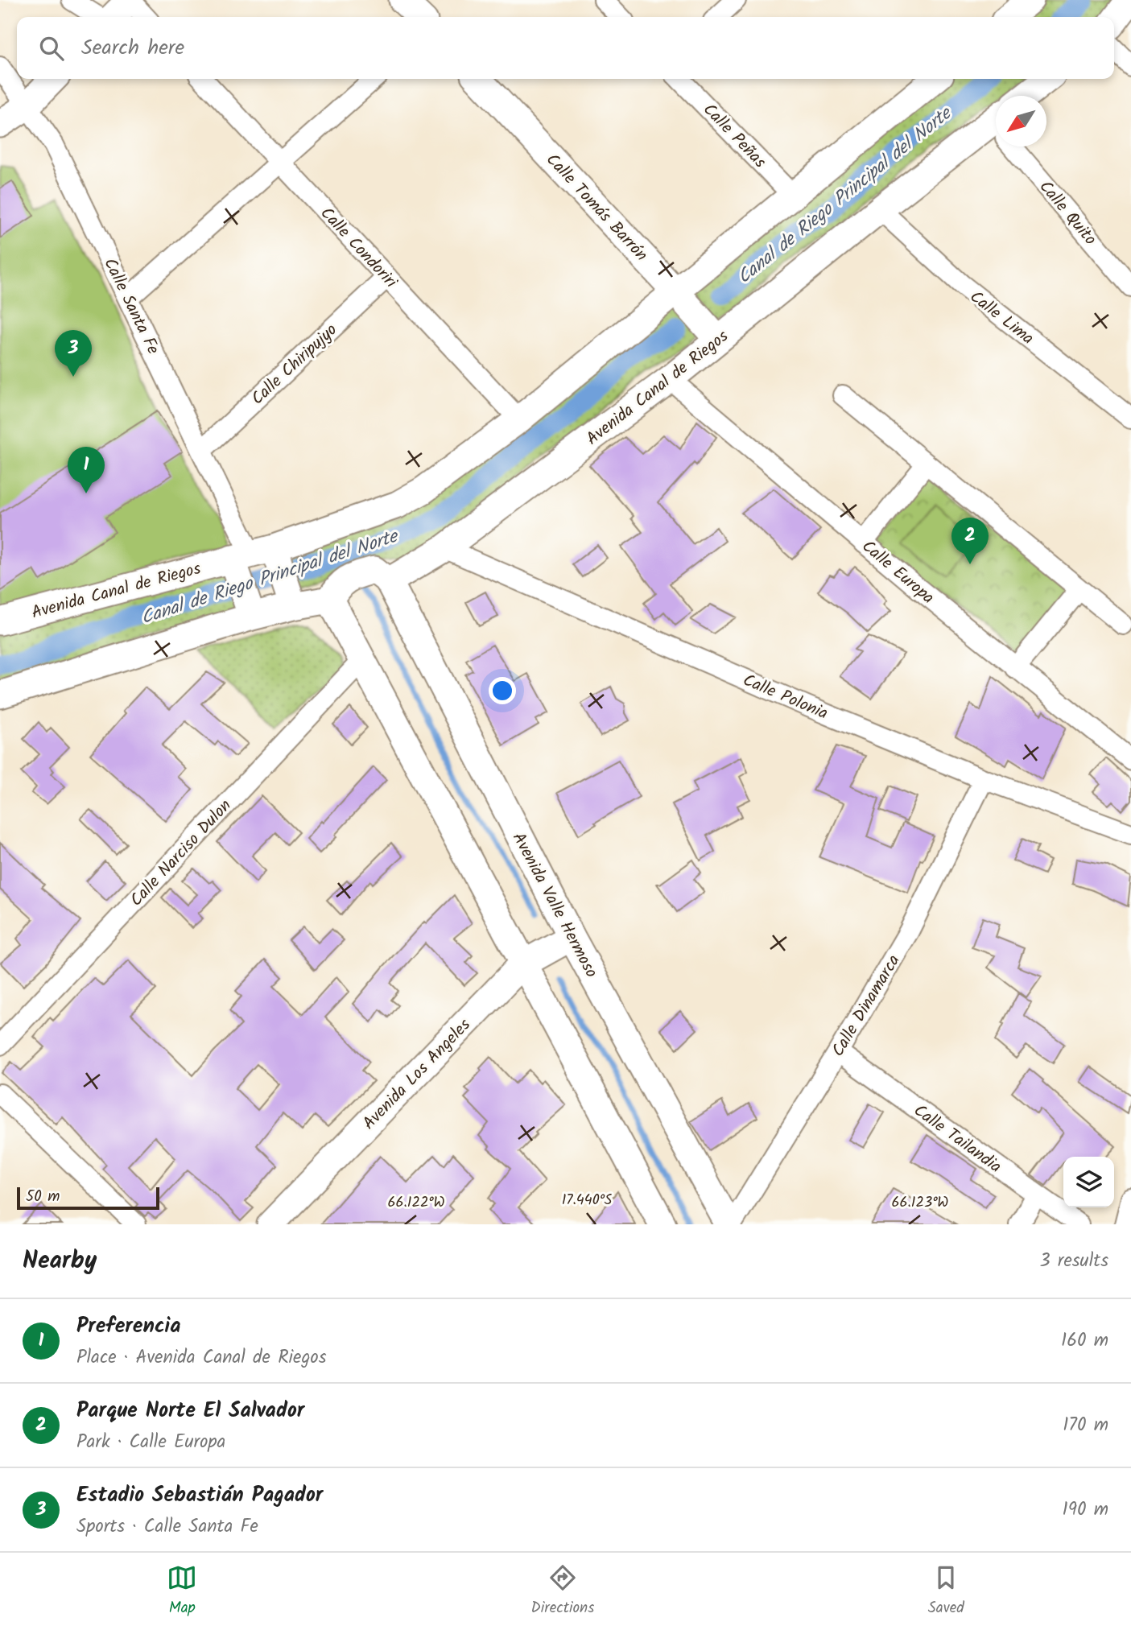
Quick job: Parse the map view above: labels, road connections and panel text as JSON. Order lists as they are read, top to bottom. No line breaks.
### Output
{"streets":{"street":["Calle Peñas","Calle Tomás Barrón","Calle Quito","Calle Condoriri","Calle Santa Fe","Calle Lima","Calle Chiripujyo","Avenida Canal de Riegos","Calle Europa","Calle Polonia","Calle Narciso Dulon","Avenida Valle Hermoso","Calle Dinamarca","Avenida Los Angeles","Calle Tailandia"]},"crossings":[["Calle Peñas","Avenida Canal de Riegos"],["Calle Tomás Barrón","Avenida Canal de Riegos"],["Calle Condoriri","Calle Chiripujyo"],["Calle Condoriri","Avenida Canal de Riegos"],["Calle Santa Fe","Calle Chiripujyo"],["Calle Santa Fe","Avenida Canal de Riegos"],["Calle Lima","Avenida Canal de Riegos"],["Avenida Canal de Riegos","Calle Europa"],["Avenida Canal de Riegos","Calle Polonia"],["Avenida Canal de Riegos","Avenida Valle Hermoso"],["Calle Polonia","Calle Dinamarca"],["Avenida Valle Hermoso","Calle Dinamarca"],["Avenida Valle Hermoso","Avenida Los Angeles"],["Calle Dinamarca","Calle Tailandia"]],"water":["Canal de Riego Principal del Norte"],"scale_bar":"50 m","north":"bottom left","page":{"search":"Search here","pins":["3","1","2"],"scale":"50 m","heading":["Nearby","3 results"],"list":[{"mark":"1","name":"Preferencia","note":"Place · Avenida Canal de Riegos","value":"160 m"},{"mark":"2","name":"Parque Norte El Salvador","note":"Park · Calle Europa","value":"170 m"},{"mark":"3","name":"Estadio Sebastián Pagador","note":"Sports · Calle Santa Fe","value":"190 m"}],"nav":["Map","Directions","Saved"]},"coordinates":["17.440°S","66.122°W","66.123°W"]}
